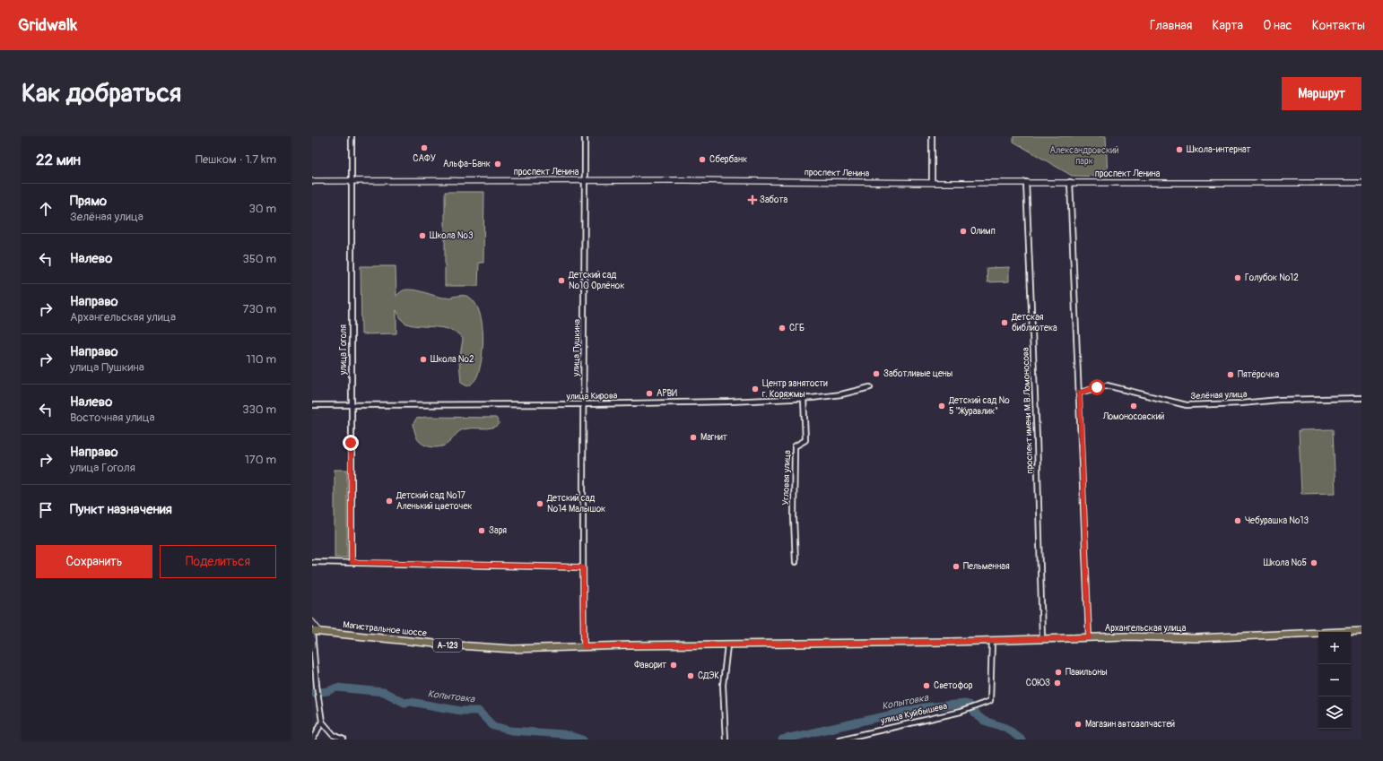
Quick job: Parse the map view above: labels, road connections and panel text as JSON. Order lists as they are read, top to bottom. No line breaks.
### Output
{"streets":{"main road":["Архангельская улица","Магистральное шоссе","А-123"],"street":["проспект Ленина","улица Пушкина","улица Гоголя","Зелёная улица","улица Кирова","проспект имени М.В.Ломоносова","Угловая улица","улица Куйбышева"]},"crossings":[["проспект Ленина","улица Пушкина"],["проспект Ленина","улица Гоголя"],["проспект Ленина","проспект имени М.В.Ломоносова"],["улица Пушкина","улица Кирова"],["улица Пушкина","Архангельская улица"],["улица Пушкина","Магистральное шоссе"],["улица Гоголя","улица Кирова"],["улица Кирова","Угловая улица"],["проспект имени М.В.Ломоносова","Архангельская улица"],["Архангельская улица","Магистральное шоссе"],["Архангельская улица","улица Куйбышева"]],"water":["Копытовка"],"parks":["Александровский парк"],"places":{"other":["САФУ","Школа-интернат","Сбербанк","Альфа-Банк","Олимп","Школа №3","Голубок №12","Детский сад №10 Орлёнок","Детская библиотека","СГБ","Школа №2","Заботливые цены","Пятёрочка","Центр занятости г. Коряжмы","АРВИ","Детский сад № 5 \"Журавлик\"","Ломоносовский","Магнит","Детский сад №17 Аленький цветочек","Детский сад №14 Малышок","Чебурашка №13","Заря","Школа №5","Пельменная","Фаворит","Павильоны","СДЭК","СОЮЗ","Светофор","Магазин автозапчастей"],"health":["Забота"]},"page":{"header":"Gridwalk","nav":["Главная","Карта","О нас","Контакты"],"buttons":["Маршрут",["Сохранить","Поделиться"]],"title":"Как добраться","heading":["22 мин","Пешком · 1.7 km"],"list":[["Прямо","Зелёная улица","30 m"],["Налево","350 m"],["Направо","Архангельская улица","730 m"],["Направо","улица Пушкина","110 m"],["Налево","Восточная улица","330 m"],["Направо","улица Гоголя","170 m"],"Пункт назначения"],"map_buttons":["+","−"]}}
